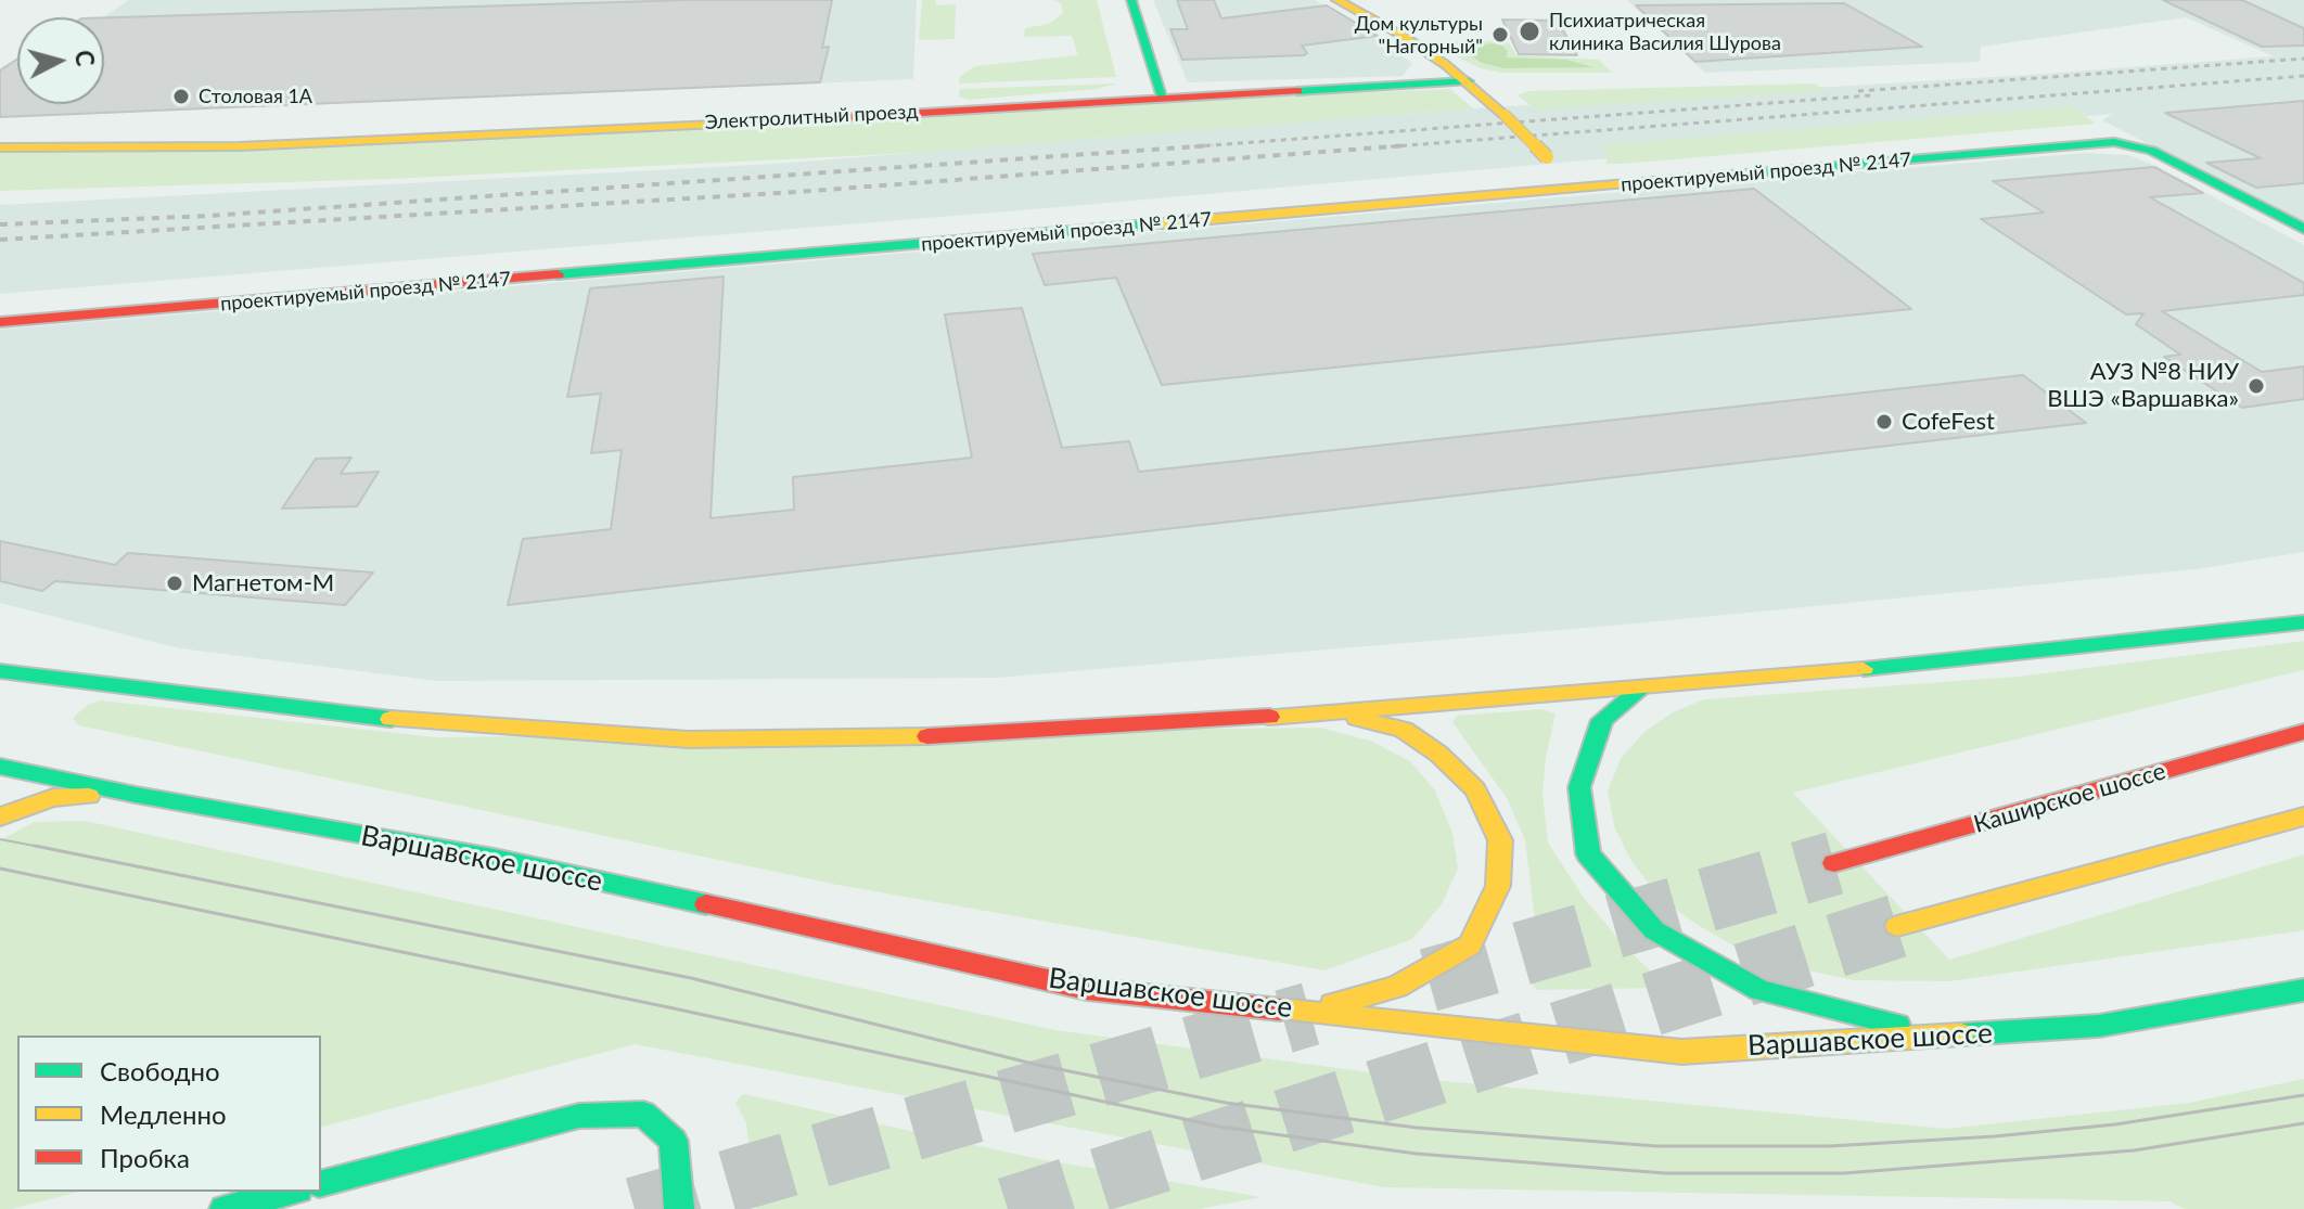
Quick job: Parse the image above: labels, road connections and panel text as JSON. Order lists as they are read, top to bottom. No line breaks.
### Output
{"streets":{"street":["Электролитный проезд","проектируемый проезд № 2147","Каширское шоссе","Варшавское шоссе"]},"places":["Психиатрическая клиника Василия Шурова","Дом культуры \"Нагорный\"","Столовая 1А","АУЗ №8 НИУ ВШЭ «Варшавка»","CofeFest","Магнетом-М"],"legend":["Свободно","Медленно","Пробка"],"north":"right"}
